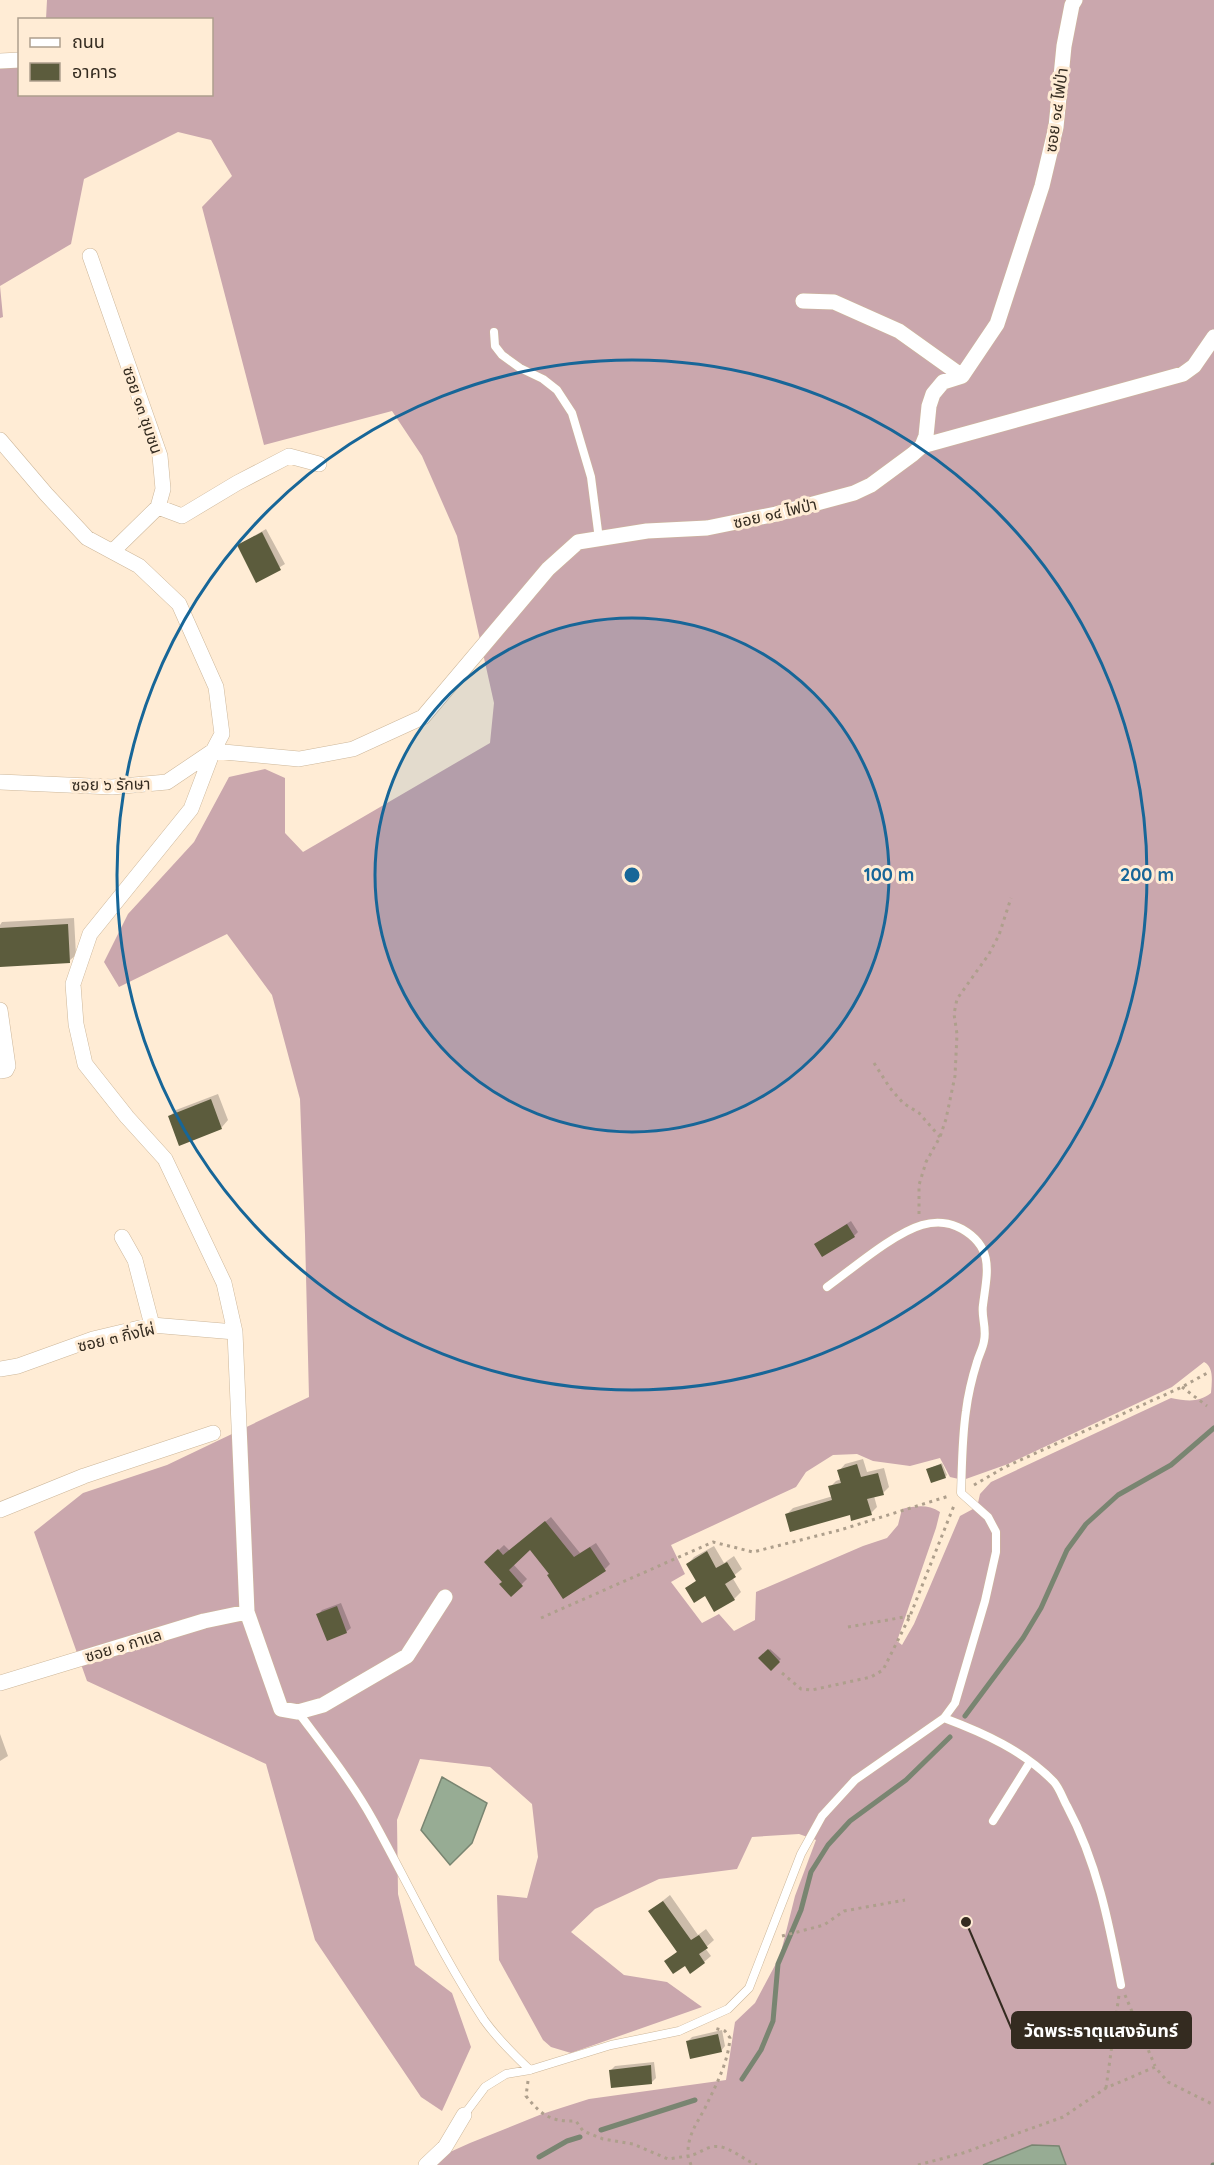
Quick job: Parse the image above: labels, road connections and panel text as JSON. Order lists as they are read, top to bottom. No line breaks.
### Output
{"streets":{"street":["ซอย ๑๔ ไฟป่า","ซอย ๑๓ ชุมชน","ซอย ๖ รักษา","ซอย ๓ กิ่งไผ่","ซอย ๑ กาแล"]},"crossings":[["ซอย ๑๔ ไฟป่า","ซอย ๖ รักษา"]],"places":["วัดพระธาตุแสงจันทร์"],"legend":["ถนน","อาคาร"],"rings":["100 m","200 m"]}
